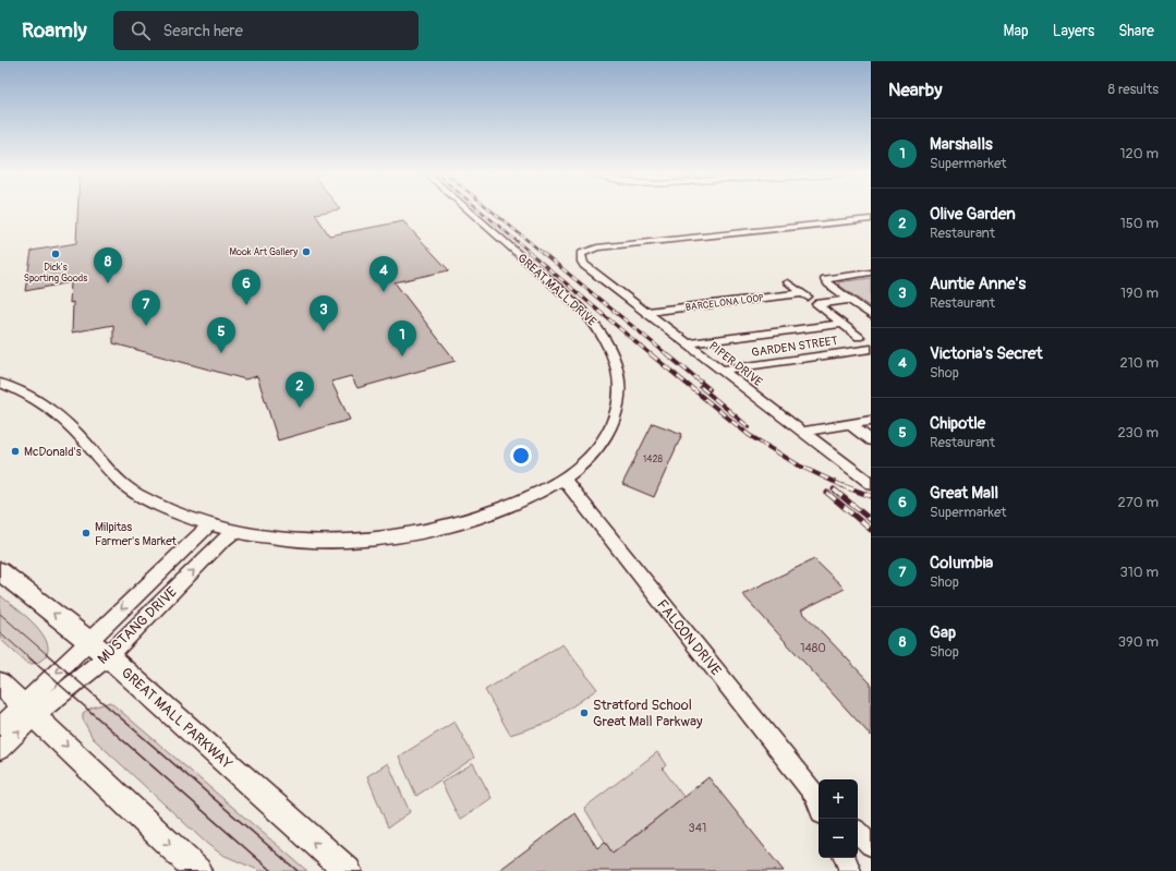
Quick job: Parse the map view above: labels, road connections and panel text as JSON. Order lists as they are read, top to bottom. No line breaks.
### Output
{"streets":{"main road":["GREAT MALL PARKWAY"],"street":["GREAT MALL DRIVE","BARCELONA LOOP","GARDEN STREET","PIPER DRIVE","MUSTANG DRIVE","FALCON DRIVE"]},"crossings":[["GREAT MALL DRIVE","MUSTANG DRIVE"],["GREAT MALL DRIVE","FALCON DRIVE"],["BARCELONA LOOP","PIPER DRIVE"],["GARDEN STREET","PIPER DRIVE"],["MUSTANG DRIVE","GREAT MALL PARKWAY"]],"places":["Mook Art Gallery","Dick's Sporting Goods","McDonald's","Milpitas Farmer's Market","Stratford School Great Mall Parkway"],"house_numbers":["1428","1480","341"],"page":{"header":"Roamly","search":"Search here","nav":["Map","Layers","Share"],"heading":["Nearby","8 results"],"list":[{"mark":"1","name":"Marshalls","note":"Supermarket","value":"120 m"},{"mark":"2","name":"Olive Garden","note":"Restaurant","value":"150 m"},{"mark":"3","name":"Auntie Anne's","note":"Restaurant","value":"190 m"},{"mark":"4","name":"Victoria's Secret","note":"Shop","value":"210 m"},{"mark":"5","name":"Chipotle","note":"Restaurant","value":"230 m"},{"mark":"6","name":"Great Mall","note":"Supermarket","value":"270 m"},{"mark":"7","name":"Columbia","note":"Shop","value":"310 m"},{"mark":"8","name":"Gap","note":"Shop","value":"390 m"}],"pins":["8","4","6","7","3","5","1","2"],"map_buttons":["+","−"]}}
